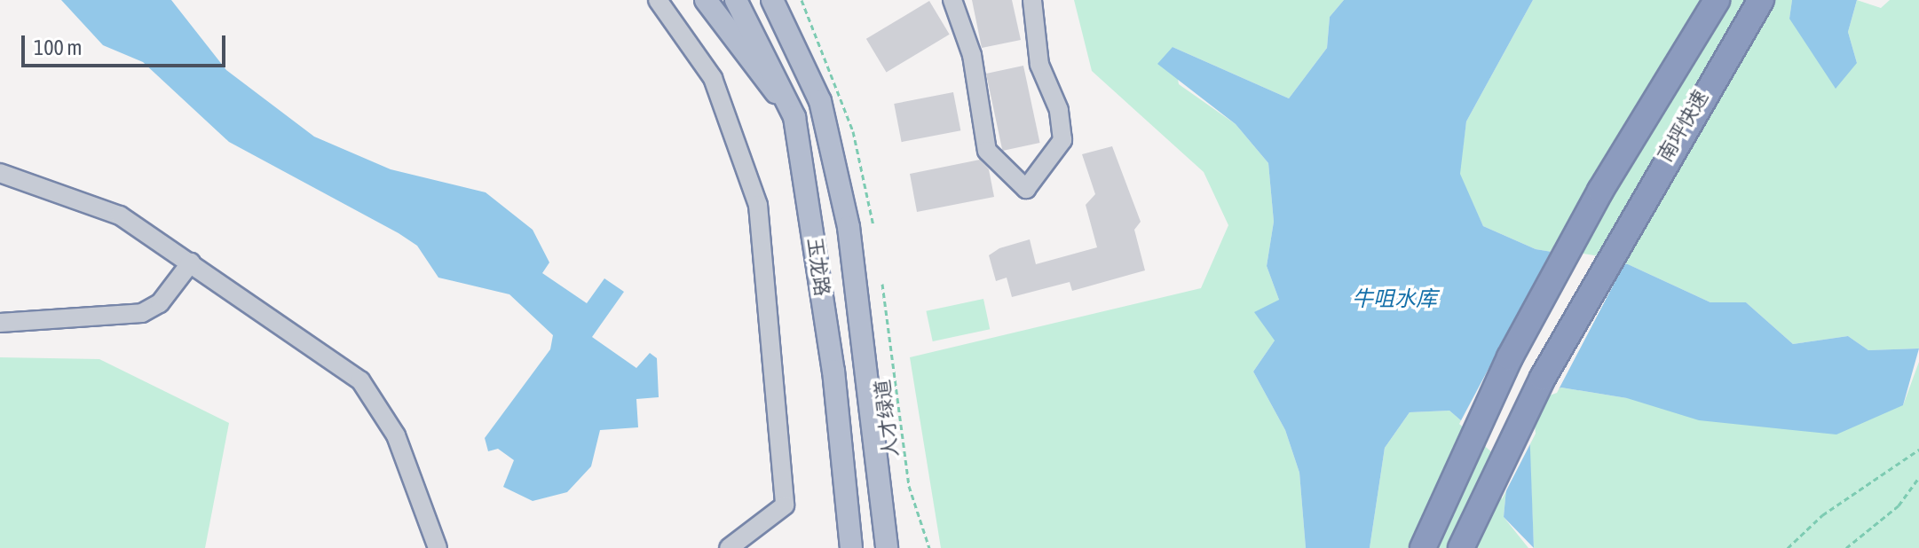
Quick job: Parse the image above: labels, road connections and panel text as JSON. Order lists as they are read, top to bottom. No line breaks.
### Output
{"streets":{"highway":["南坪快速"],"main road":["玉龙路"],"path":["人才绿道"]},"water":["牛咀水库"],"scale_bar":"100 m"}
